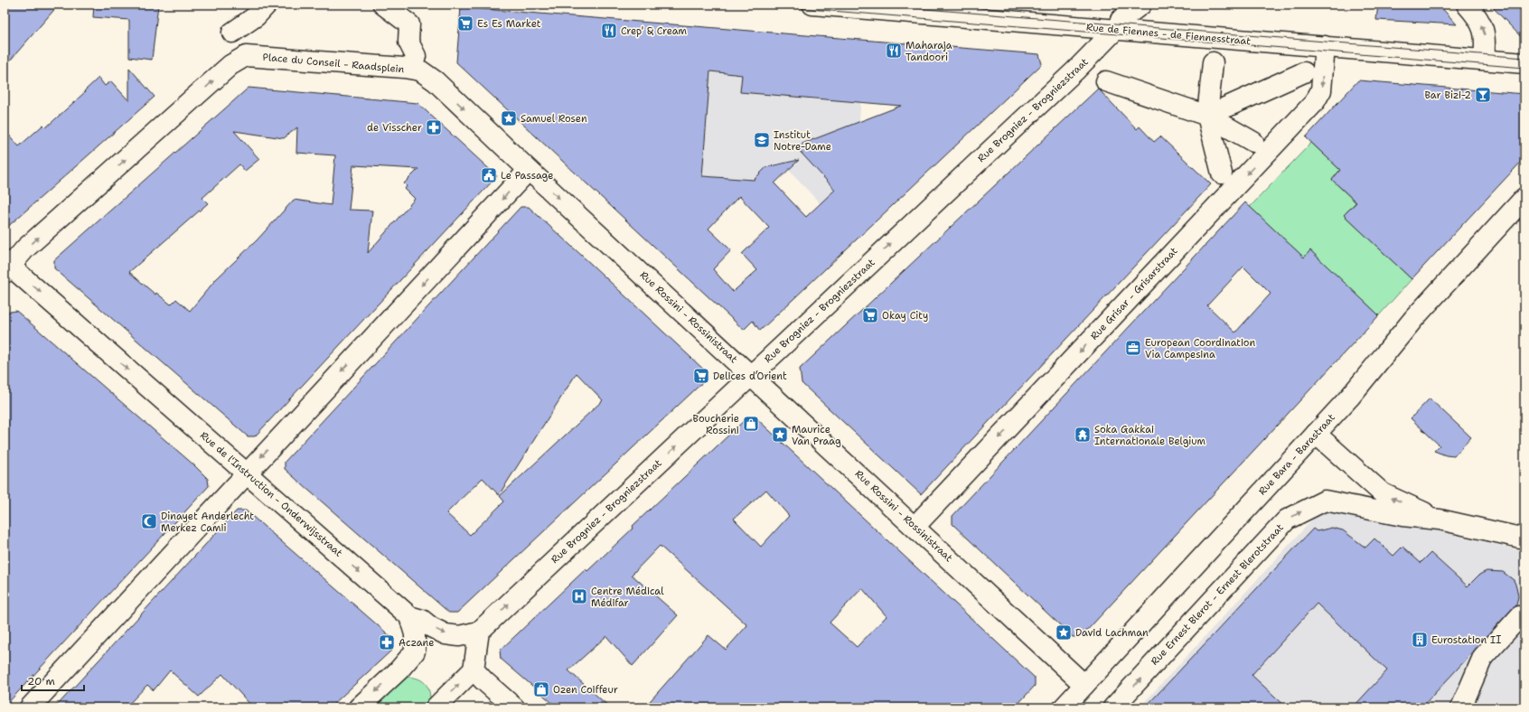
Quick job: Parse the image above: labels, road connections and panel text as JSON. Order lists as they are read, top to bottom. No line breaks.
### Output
{"streets":{"street":["Rue de Fiennes - de Fiennesstraat","Place du Conseil - Raadsplein","Rue Brogniez - Brogniezstraat","Rue Grisar - Grisarstraat","Rue Rossini - Rossinistraat","Rue Bara - Barastraat","Rue de l'Instruction - Onderwijsstraat","Rue Ernest Blerot - Ernest Blerotstraat"]},"crossings":[["Rue de Fiennes - de Fiennesstraat","Rue Brogniez - Brogniezstraat"],["Rue de Fiennes - de Fiennesstraat","Rue Grisar - Grisarstraat"],["Place du Conseil - Raadsplein","Rue Rossini - Rossinistraat"],["Place du Conseil - Raadsplein","Rue de l'Instruction - Onderwijsstraat"],["Rue Brogniez - Brogniezstraat","Rue Rossini - Rossinistraat"],["Rue Brogniez - Brogniezstraat","Rue de l'Instruction - Onderwijsstraat"],["Rue Grisar - Grisarstraat","Rue Rossini - Rossinistraat"],["Rue Rossini - Rossinistraat","Rue Bara - Barastraat"],["Rue Bara - Barastraat","Rue Ernest Blerot - Ernest Blerotstraat"]],"one_way":["Place du Conseil - Raadsplein","Rue Brogniez - Brogniezstraat","Rue Grisar - Grisarstraat","Rue Rossini - Rossinistraat","Rue de l'Instruction - Onderwijsstraat"],"places":{"supermarket":["Es Es Market","Okay City","Delices d‘Orient"],"restaurant":["Crep' & Cream","Maharaja Tandoori"],"bar":["Bar Bizi-2"],"place":["Samuel Rosen","Maurice Van Praag","David Lachman"],"pharmacy":["de Visscher","Aczane"],"school or university":["Institut Notre-Dame"],"public building":["Le Passage"],"office":["European Coordination Via Campesina"],"shop":["Boucherie Rossini","Ozen Coiffeur"],"temple":["Soka Gakkai Internationale Belgium"],"mosque":["Dinayet Anderlecht Merkez Camii"],"hospital":["Centre Médical Médifar"],"building":["Eurostation II"]},"scale_bar":"20 m"}
